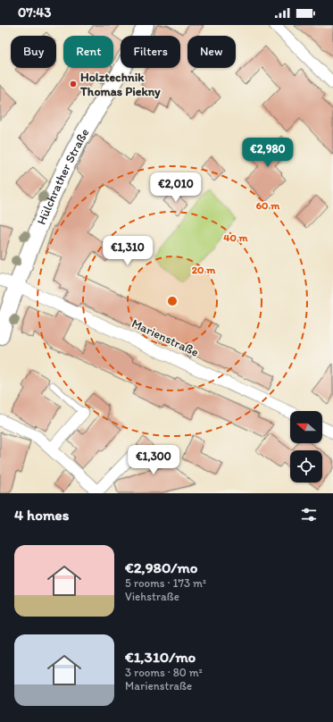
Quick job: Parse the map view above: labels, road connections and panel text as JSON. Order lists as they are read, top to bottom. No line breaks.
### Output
{"streets":{"street":["Hülchrather Straße","Marienstraße"]},"crossings":[["Hülchrather Straße","Marienstraße"]],"places":["Holztechnik Thomas Piekny"],"north":"left","page":{"status":"07:43","chip":["Buy","Rent","Filters","New"],"price":["€2,980","€2,010","€1,310","€1,300"],"heading":"4 homes","list":[{"name":"€2,980/mo","note":"5 rooms · 173 m² · Viehstraße"},{"name":"€1,310/mo","note":"3 rooms · 80 m² · Marienstraße"}]},"rings":["60 m","40 m","20 m"]}
